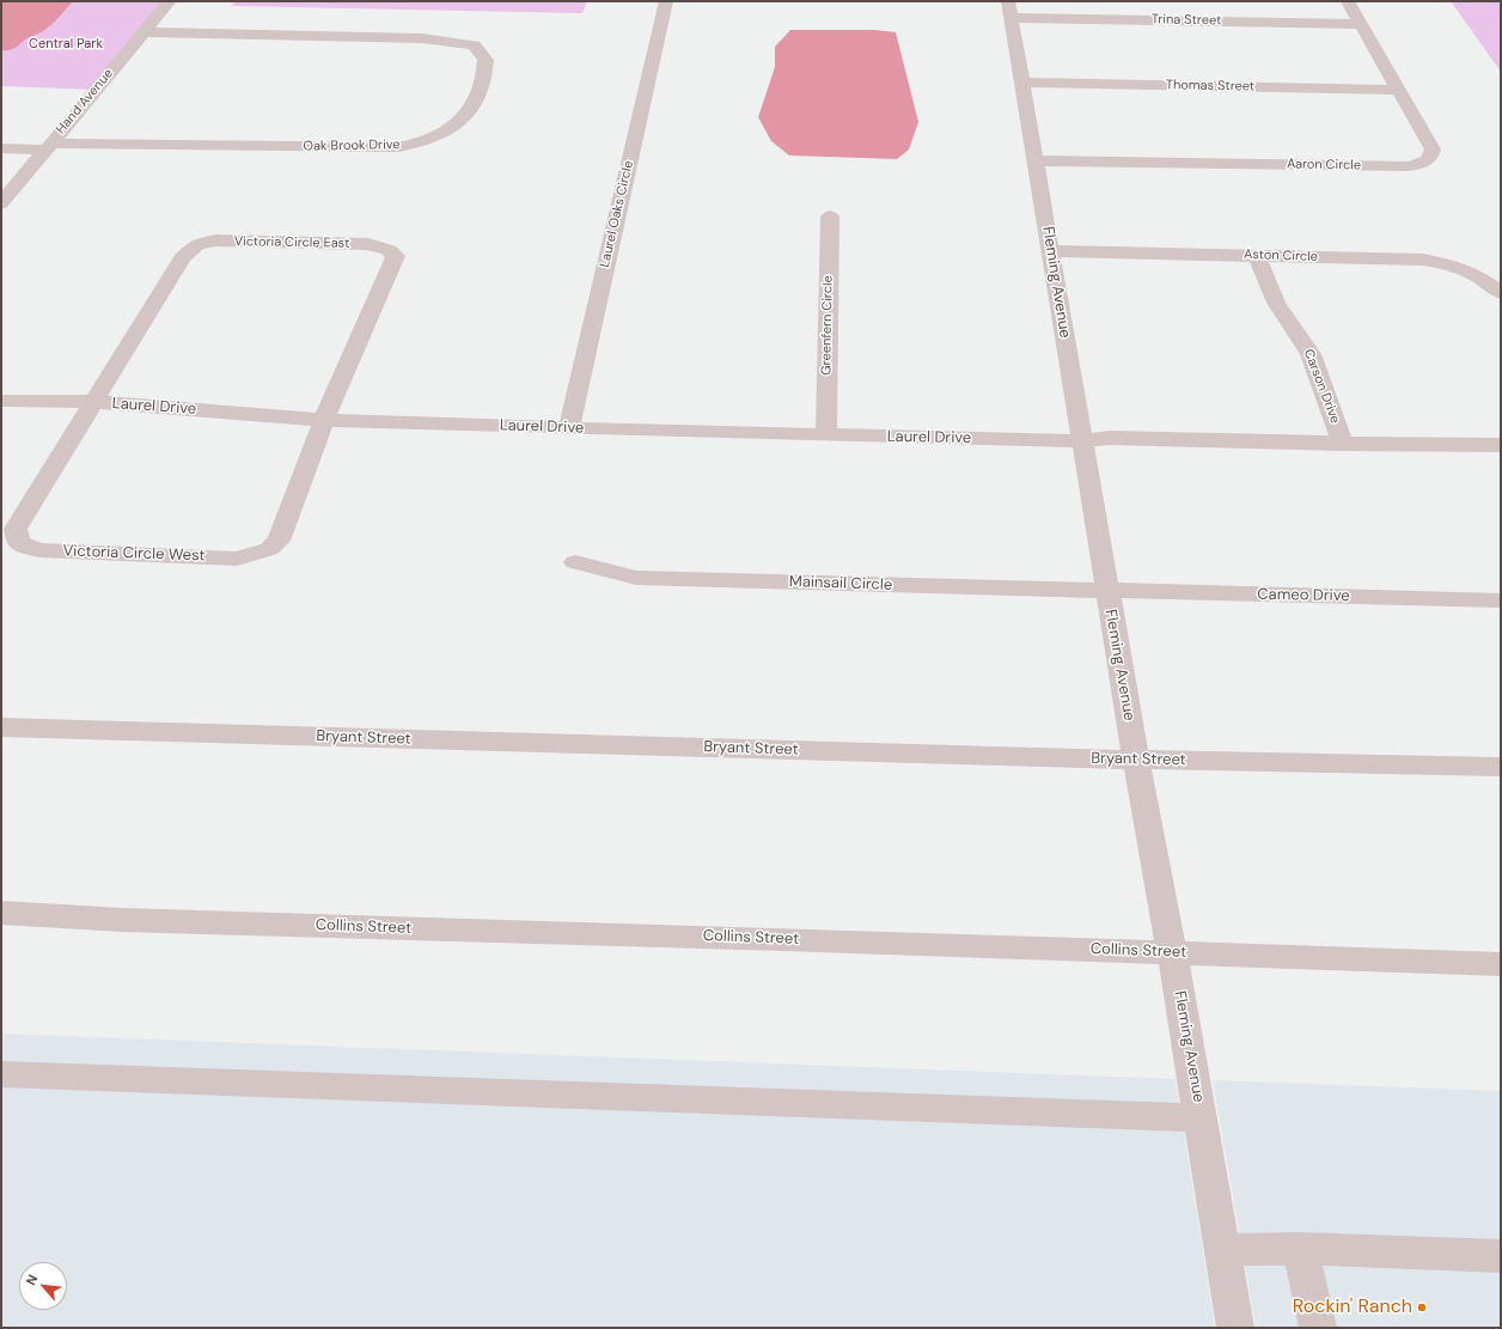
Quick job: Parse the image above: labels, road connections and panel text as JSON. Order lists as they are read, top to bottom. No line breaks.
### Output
{"streets":{"street":["Trina Street","Thomas Street","Hand Avenue","Oak Brook Drive","Aaron Circle","Laurel Oaks Circle","Victoria Circle East","Aston Circle","Fleming Avenue","Greenfern Circle","Carson Drive","Laurel Drive","Victoria Circle West","Mainsail Circle","Cameo Drive","Bryant Street","Collins Street"]},"crossings":[["Trina Street","Aaron Circle"],["Trina Street","Fleming Avenue"],["Thomas Street","Aaron Circle"],["Thomas Street","Fleming Avenue"],["Hand Avenue","Oak Brook Drive"],["Aaron Circle","Fleming Avenue"],["Laurel Oaks Circle","Laurel Drive"],["Victoria Circle East","Laurel Drive"],["Victoria Circle East","Victoria Circle West"],["Aston Circle","Fleming Avenue"],["Aston Circle","Carson Drive"],["Fleming Avenue","Laurel Drive"],["Fleming Avenue","Mainsail Circle"],["Fleming Avenue","Cameo Drive"],["Fleming Avenue","Bryant Street"],["Fleming Avenue","Collins Street"],["Greenfern Circle","Laurel Drive"],["Laurel Drive","Victoria Circle West"],["Mainsail Circle","Cameo Drive"]],"parks":["Central Park"],"places":["Rockin' Ranch"],"north":"top left"}
